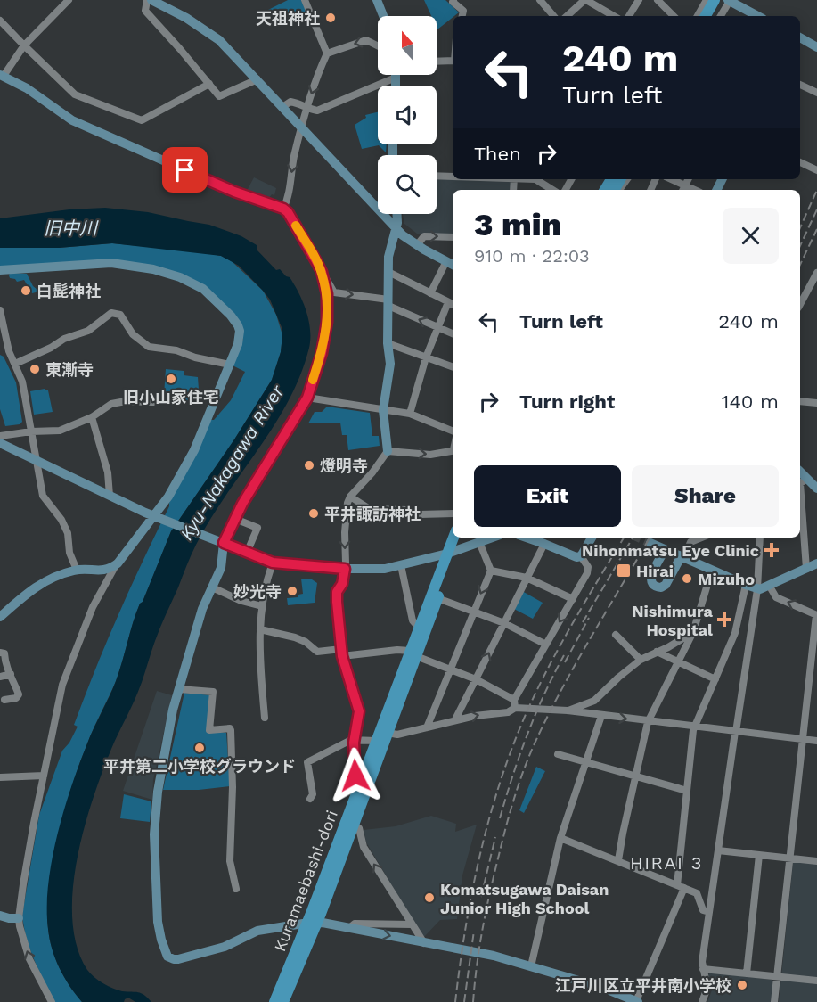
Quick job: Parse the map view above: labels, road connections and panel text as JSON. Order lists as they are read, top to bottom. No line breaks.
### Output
{"streets":{"main road":["Kuramaebashi-dori"]},"districts":["HIRAI 3"],"water":["旧中川","Kyu-Nakagawa River"],"places":{"other":["天祖神社","白髭神社","東漸寺","旧小山家住宅","燈明寺","平井諏訪神社","Mizuho","妙光寺","平井第二小学校グラウンド","Komatsugawa Daisan Junior High School","江戸川区立平井南小学校"],"health":["Nihonmatsu Eye Clinic","Nishimura Hospital"],"transit":["Hirai"]},"north":"top","page":{"turn":["240 m","Turn left"],"then":"Then","heading":["3 min","910 m · 22:03"],"list":[{"name":"Turn left","value":"240 m"},{"name":"Turn right","value":"140 m"}],"buttons":["Exit","Share"]}}
